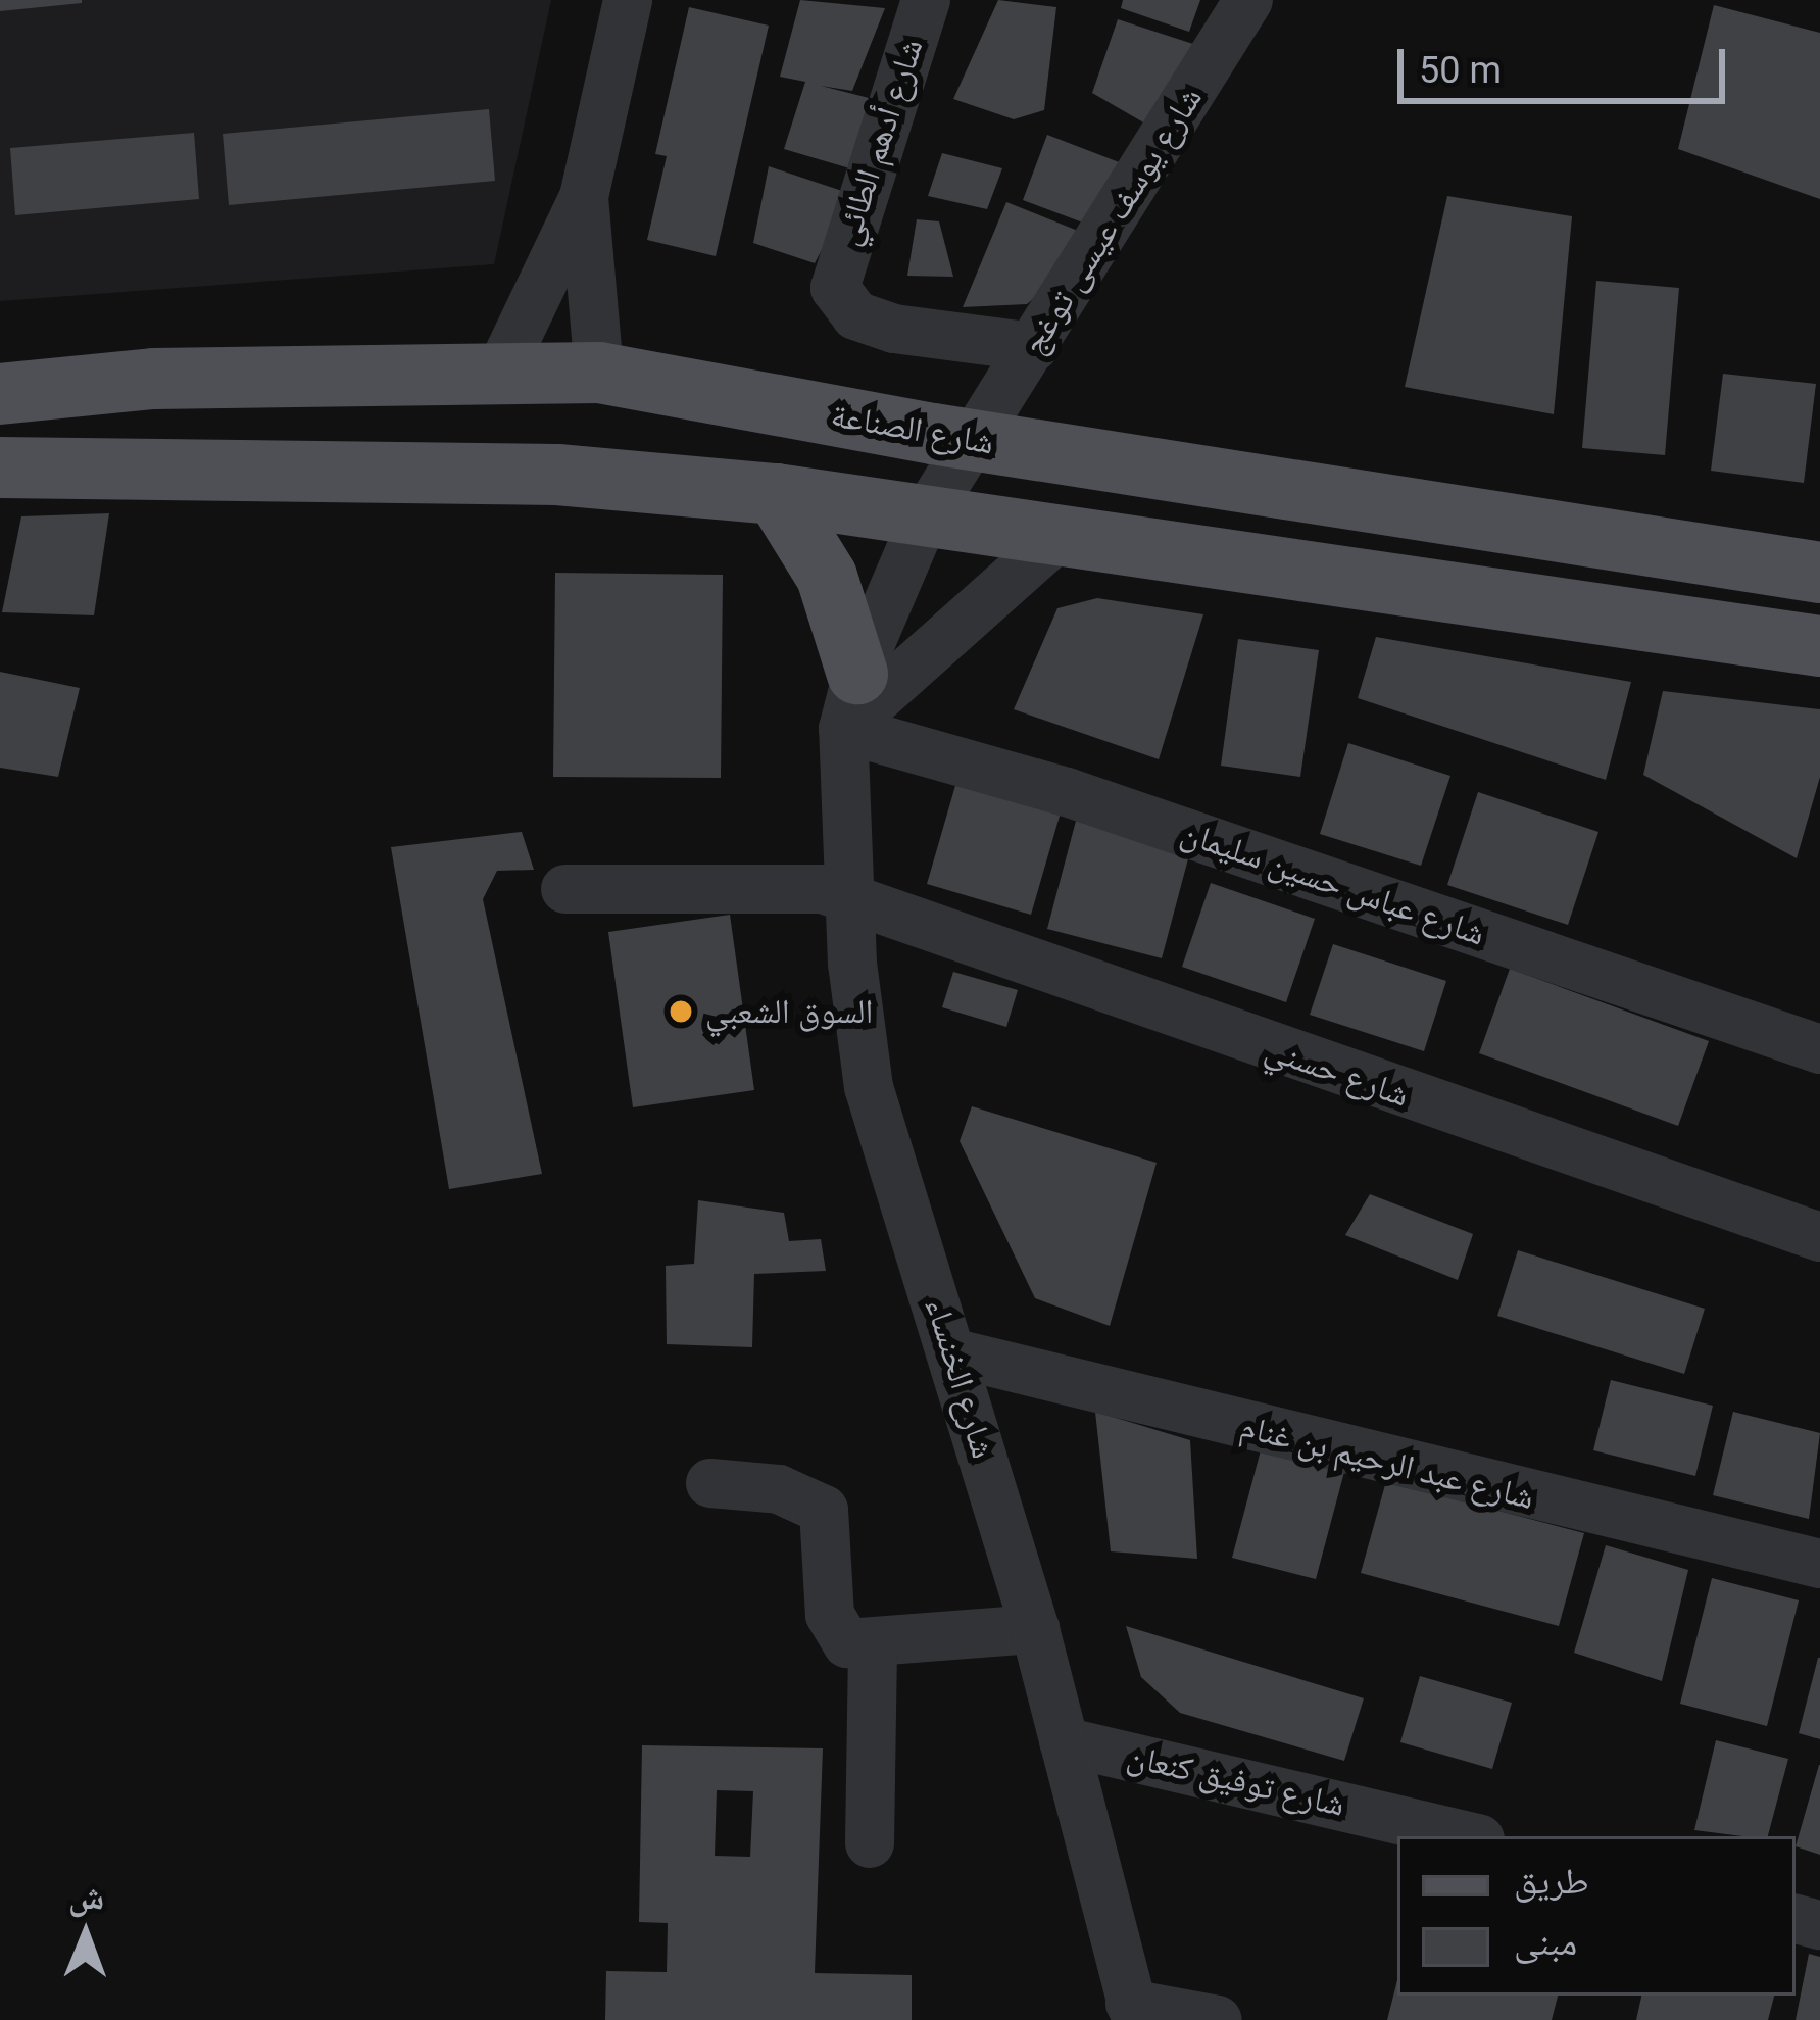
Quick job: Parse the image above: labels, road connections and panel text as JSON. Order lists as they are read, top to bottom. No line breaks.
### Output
{"streets":{"main road":["شارع الصناعة"],"street":["شارع أدهم الطائي","شارع يوسف عيسى توغج","شارع عباس حسين سليمان","شارع حسني","شارع الخنساء","شارع عبد الرحيم بن غنام","شارع توفيق كنعان"]},"crossings":[["شارع أدهم الطائي","شارع يوسف عيسى توغج"],["شارع يوسف عيسى توغج","شارع الصناعة"],["شارع يوسف عيسى توغج","شارع الخنساء"],["شارع عباس حسين سليمان","شارع الخنساء"],["شارع حسني","شارع الخنساء"],["شارع الخنساء","شارع عبد الرحيم بن غنام"],["شارع الخنساء","شارع توفيق كنعان"]],"places":["السوق الشعبي"],"legend":["طريق","مبنى"],"scale_bar":"50 m","north":"top"}
